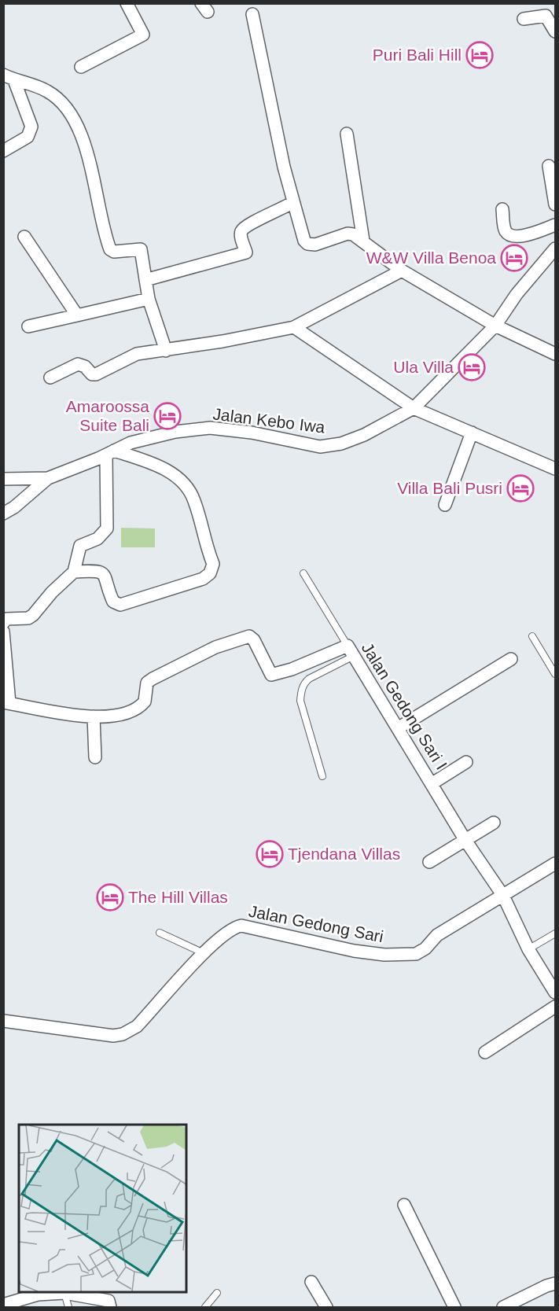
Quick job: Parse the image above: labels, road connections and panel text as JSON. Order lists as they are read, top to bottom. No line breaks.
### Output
{"streets":{"street":["Jalan Kebo Iwa","Jalan Gedong Sari I","Jalan Gedong Sari"]},"crossings":[["Jalan Gedong Sari I","Jalan Gedong Sari"]],"places":{"hotel":["Puri Bali Hill","W&W Villa Benoa","Ula Villa","Amaroossa Suite Bali","Villa Bali Pusri","Tjendana Villas","The Hill Villas"]}}
